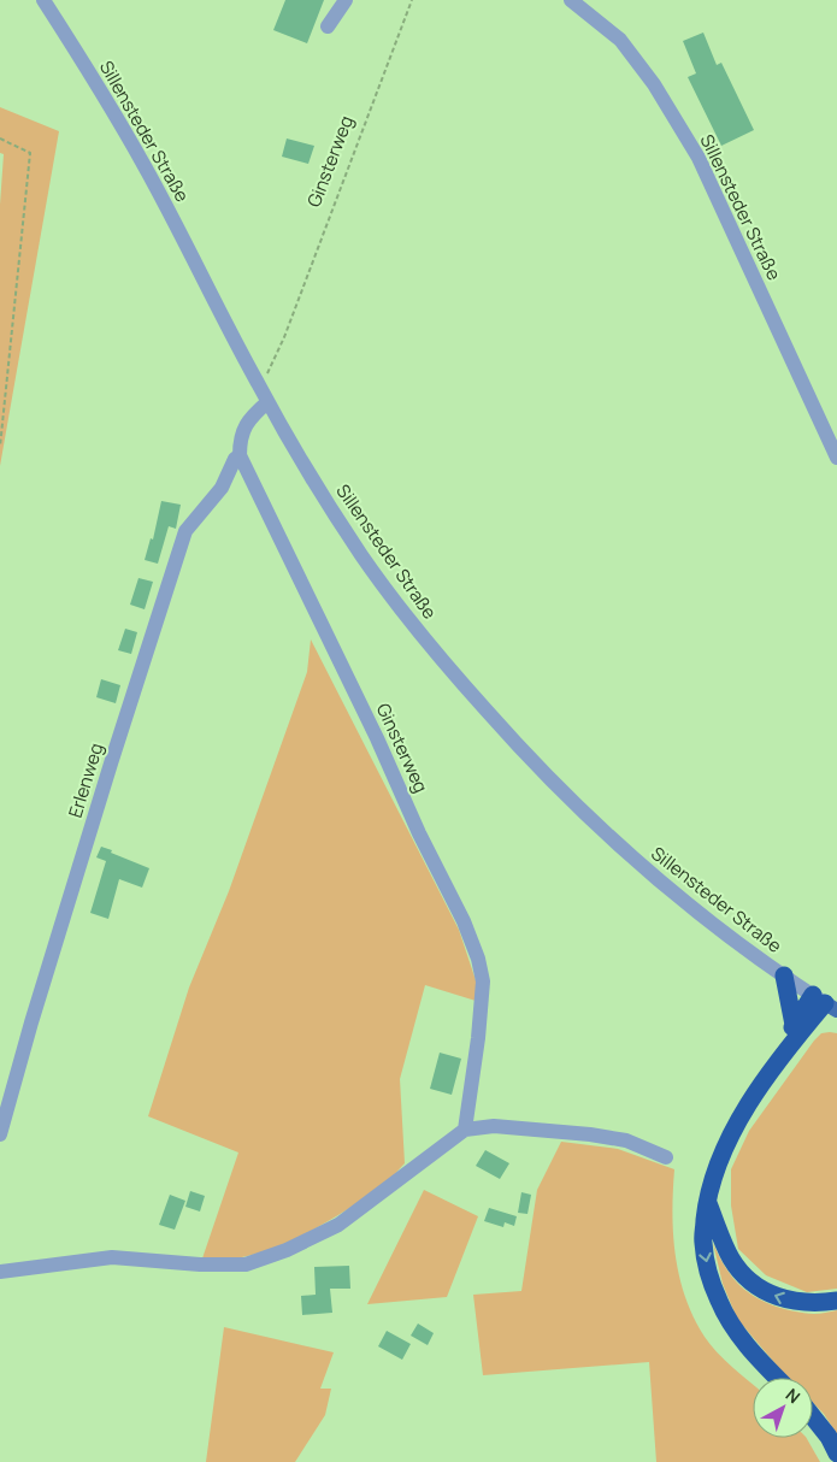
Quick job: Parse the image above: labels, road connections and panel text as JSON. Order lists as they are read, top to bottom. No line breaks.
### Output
{"streets":{"street":["Sillensteder Straße","Ginsterweg","Erlenweg"]},"crossings":[["Ginsterweg","Erlenweg"]],"north":"top right"}
